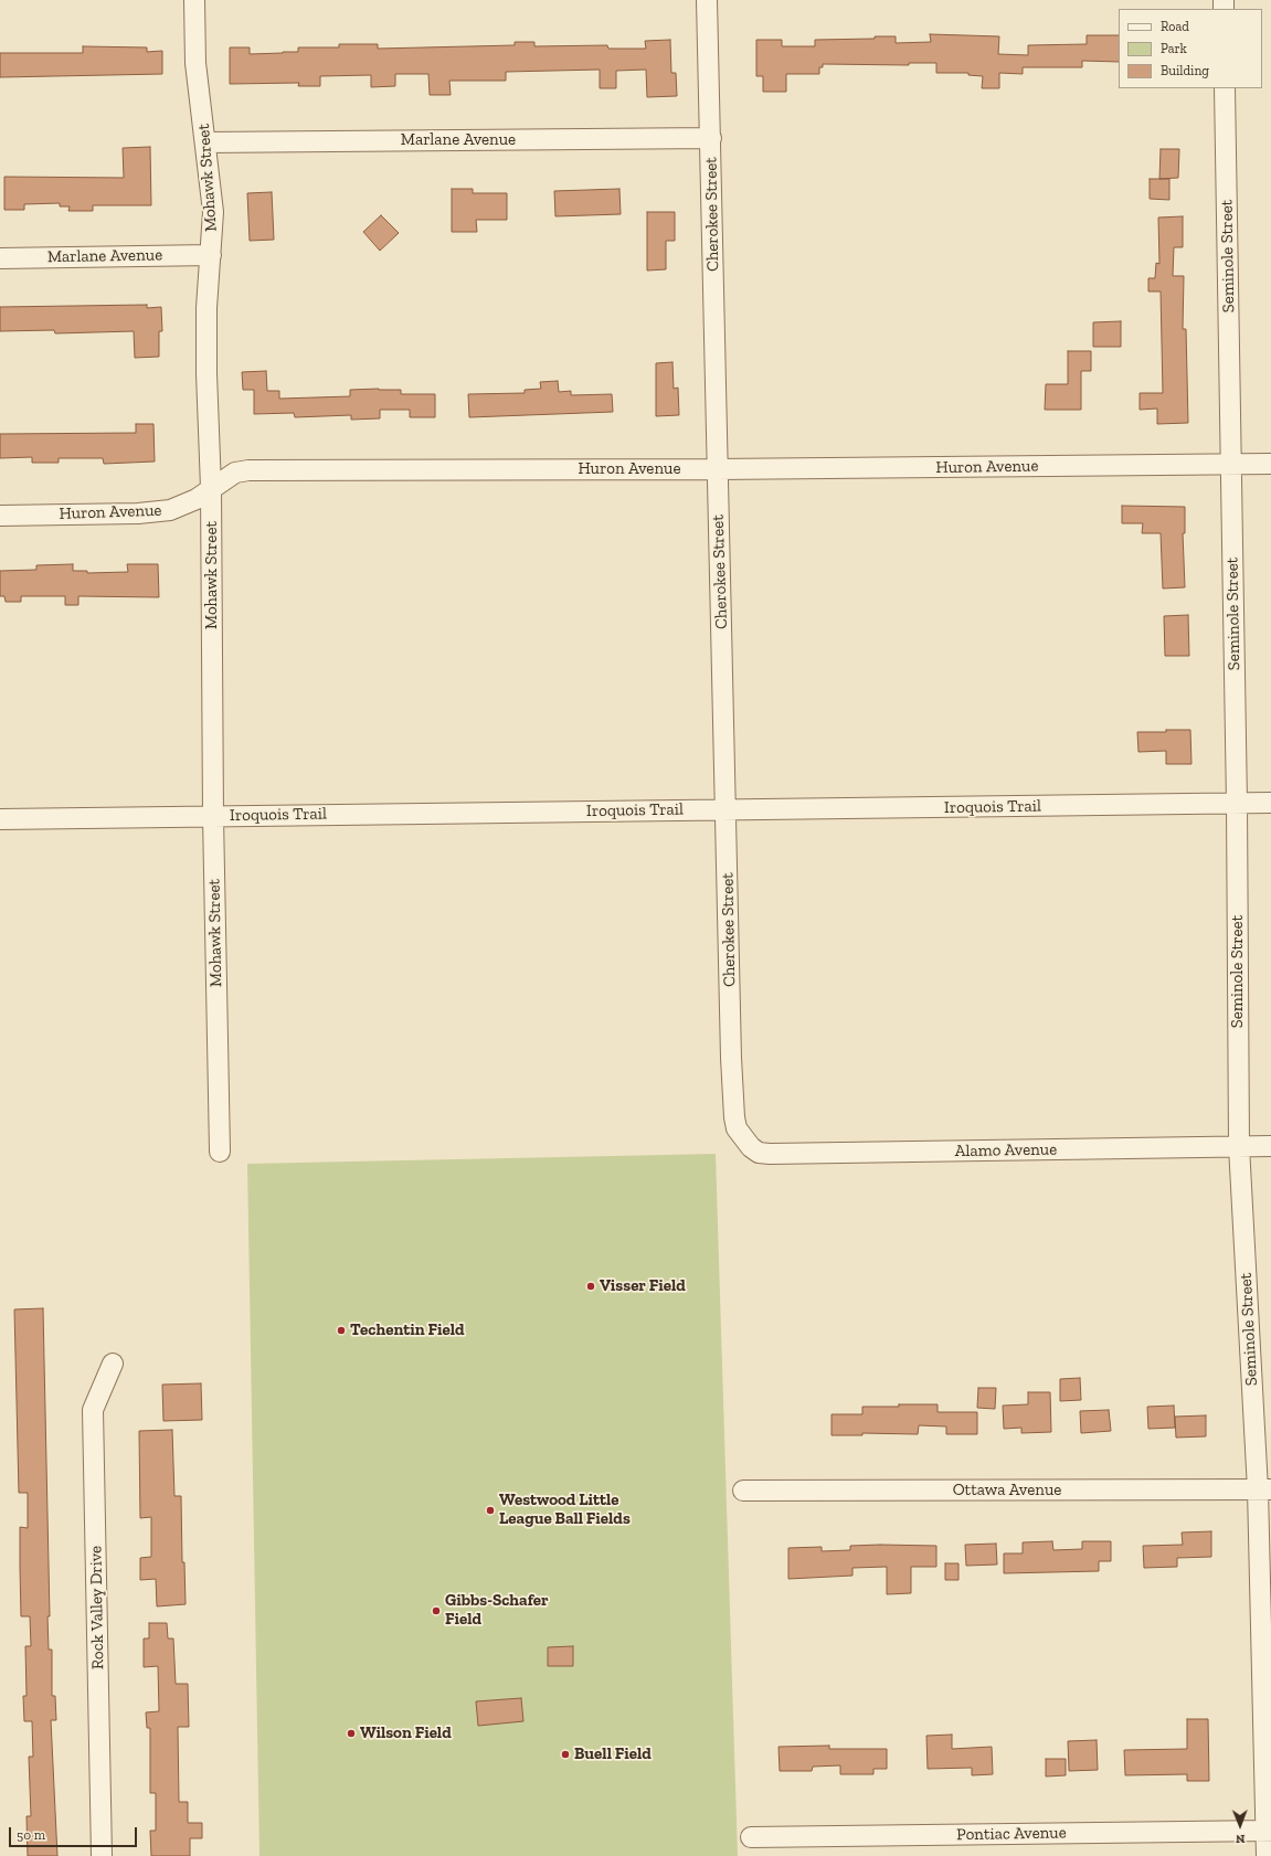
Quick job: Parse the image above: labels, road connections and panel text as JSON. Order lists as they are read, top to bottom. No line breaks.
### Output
{"streets":{"street":["Marlane Avenue","Mohawk Street","Cherokee Street","Seminole Street","Huron Avenue","Iroquois Trail","Alamo Avenue","Ottawa Avenue","Rock Valley Drive","Pontiac Avenue"]},"crossings":[["Marlane Avenue","Mohawk Street"],["Marlane Avenue","Cherokee Street"],["Mohawk Street","Huron Avenue"],["Mohawk Street","Iroquois Trail"],["Cherokee Street","Huron Avenue"],["Cherokee Street","Iroquois Trail"],["Cherokee Street","Alamo Avenue"],["Seminole Street","Huron Avenue"],["Seminole Street","Iroquois Trail"],["Seminole Street","Alamo Avenue"],["Seminole Street","Ottawa Avenue"],["Seminole Street","Pontiac Avenue"]],"places":["Visser Field","Techentin Field","Westwood Little League Ball Fields","Gibbs-Schafer Field","Wilson Field","Buell Field"],"legend":["Road","Park","Building"],"scale_bar":"50 m","north":"bottom"}
